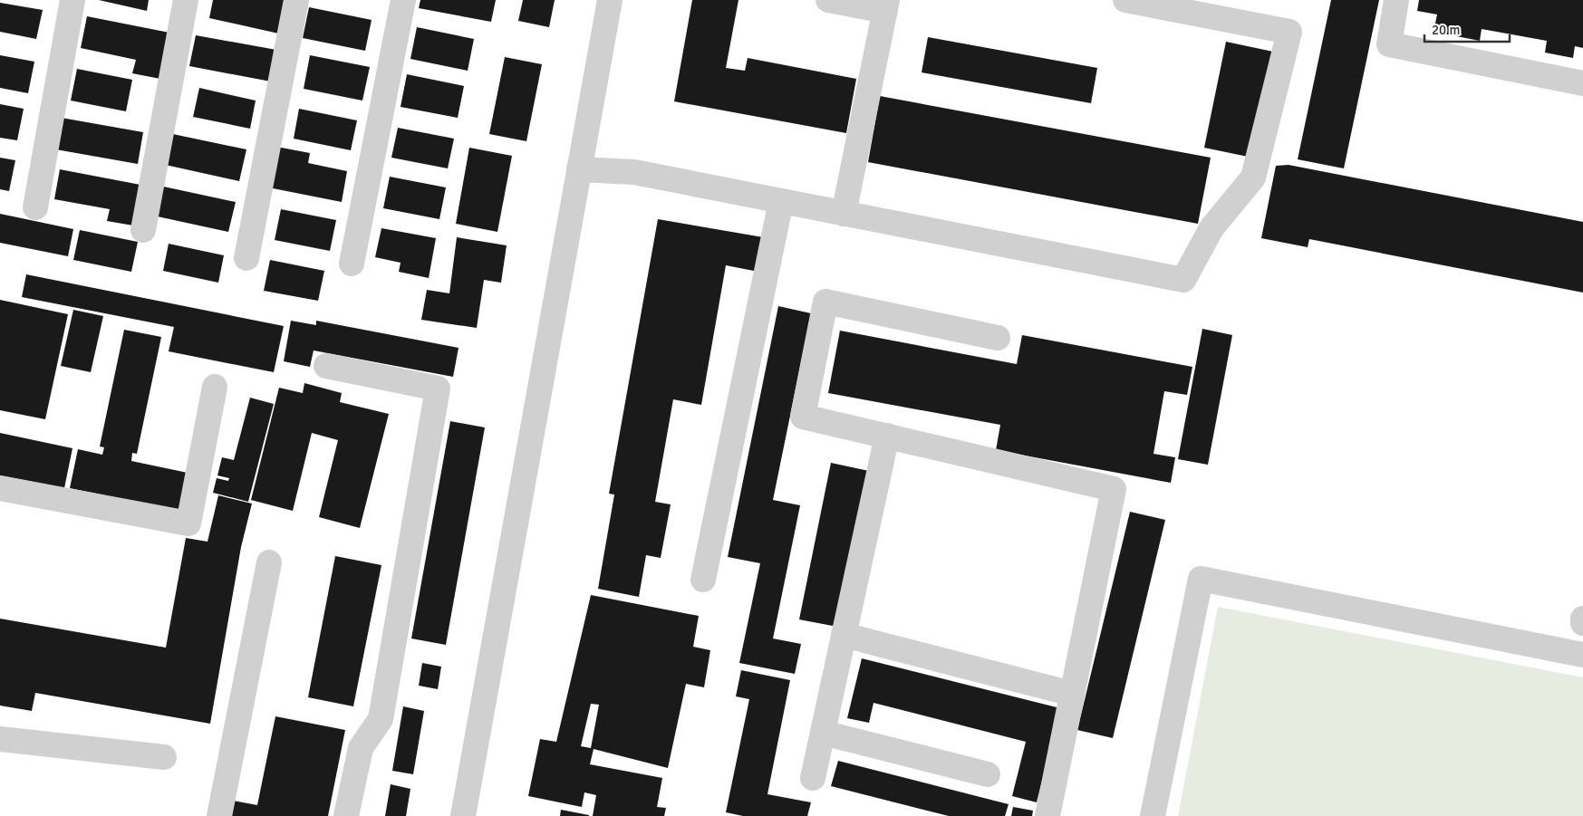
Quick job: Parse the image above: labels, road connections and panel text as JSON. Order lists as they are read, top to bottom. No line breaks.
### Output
{"scale_bar":"20 m"}
